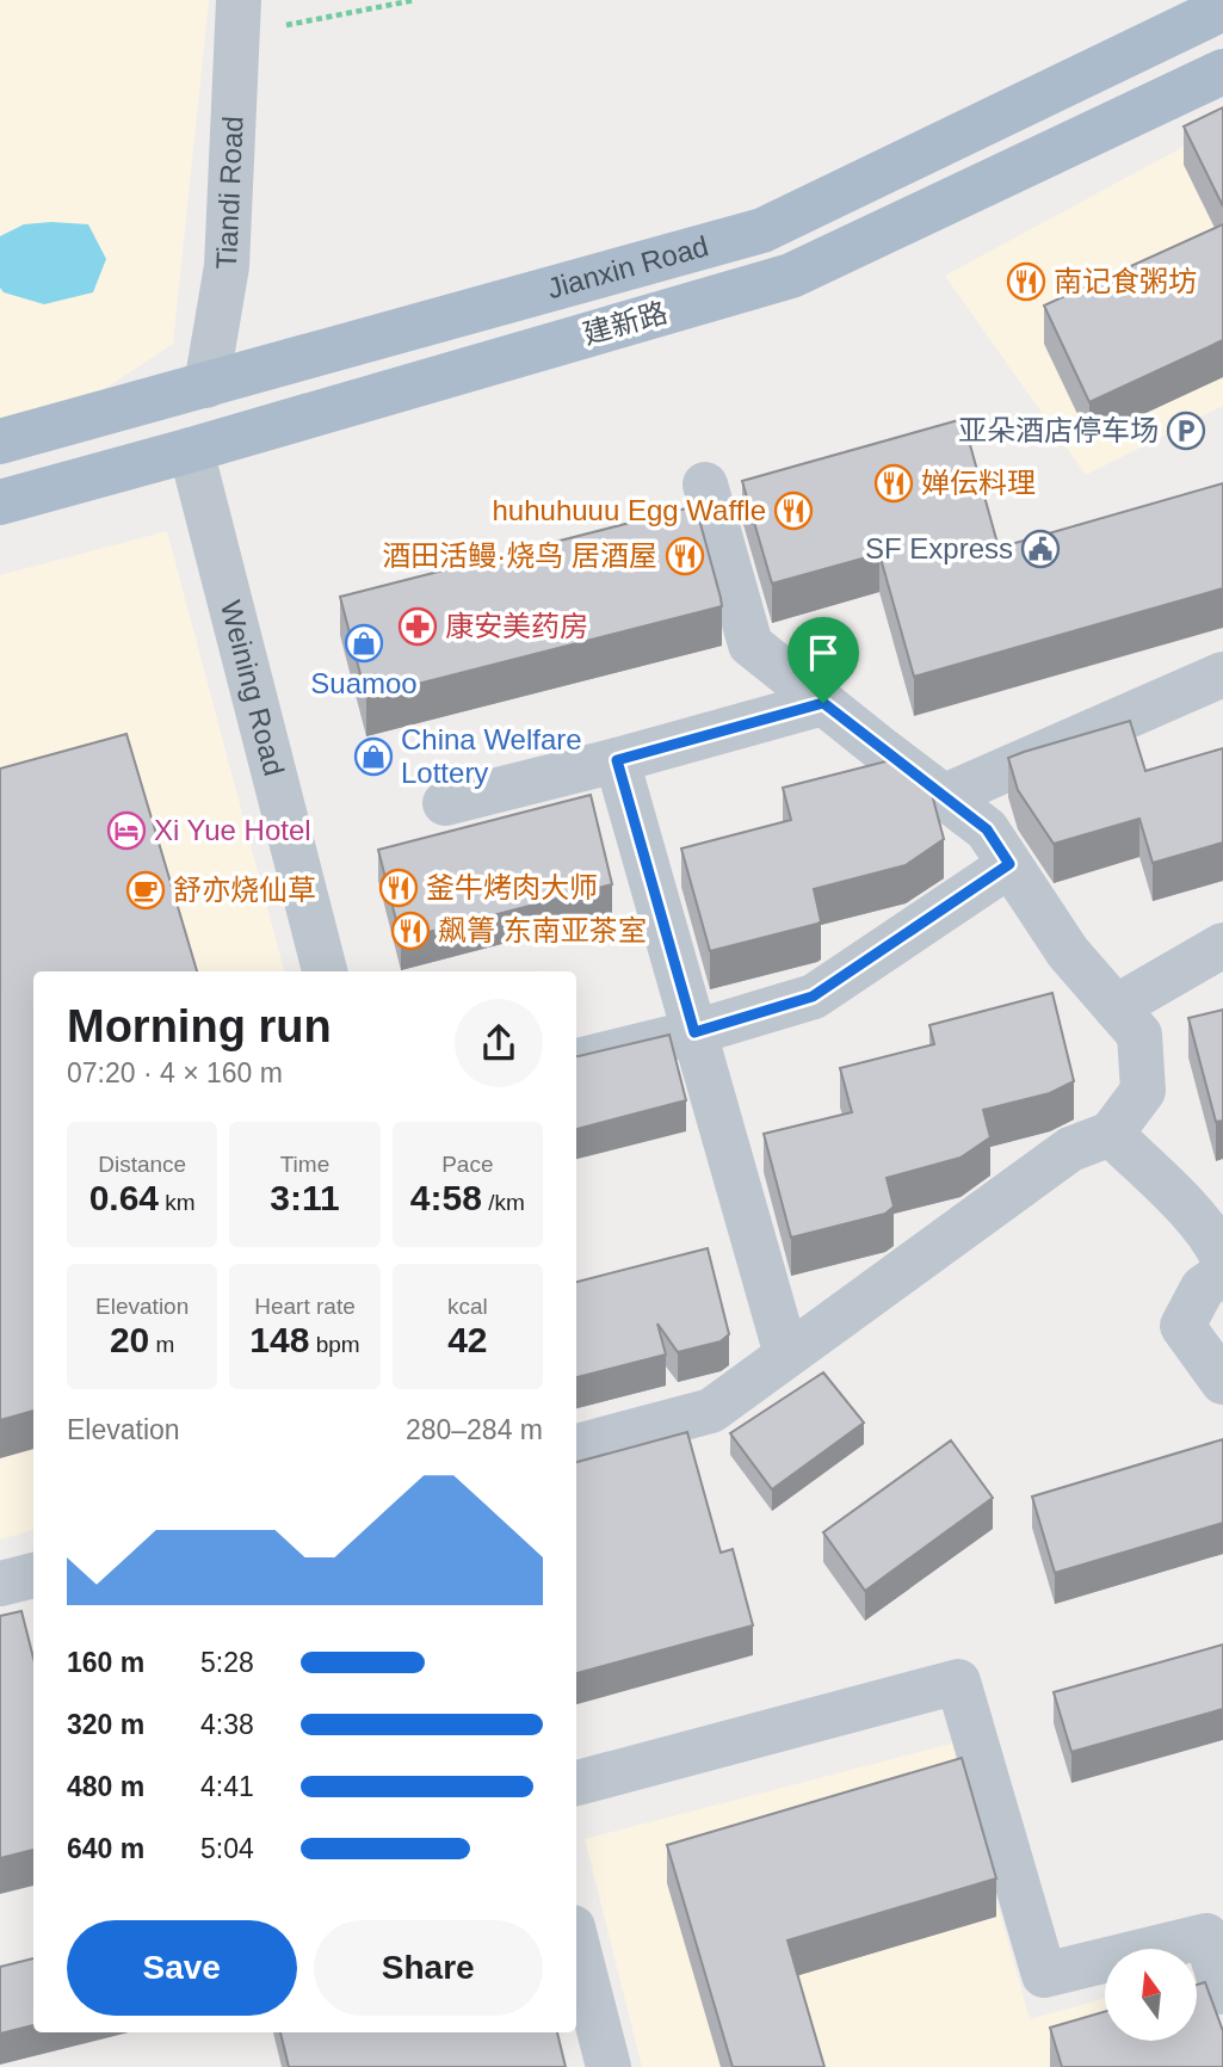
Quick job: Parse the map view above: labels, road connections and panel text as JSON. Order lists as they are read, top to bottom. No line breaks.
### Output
{"streets":{"main road":["Jianxin Road","建新路"],"street":["Tiandi Road","Weining Road"]},"crossings":[["Tiandi Road","Jianxin Road"],["建新路","Weining Road"]],"places":{"restaurant":["南记食粥坊","婵伝料理","huhuhuuu Egg Waffle","酒田活鳗·烧鸟 居酒屋","釜牛烤肉大师","飙箐 东南亚茶室"],"parking":["亚朵酒店停车场"],"public building":["SF Express"],"pharmacy":["康安美药房"],"shop":["Suamoo","China Welfare Lottery"],"hotel":["Xi Yue Hotel"],"cafe":["舒亦烧仙草"]},"north":"top","page":{"heading":["Morning run","07:20 · 4 × 160 m"],"stats":[["Distance","0.64 km"],["Time","3:11"],["Pace","4:58 /km"],["Elevation","20 m"],["Heart rate","148 bpm"],["kcal","42"]],"chart":["Elevation","280–284 m"],"list":[{"name":"160 m","note":"5:28"},{"name":"320 m","note":"4:38"},{"name":"480 m","note":"4:41"},{"name":"640 m","note":"5:04"}],"buttons":["Save","Share"]}}
